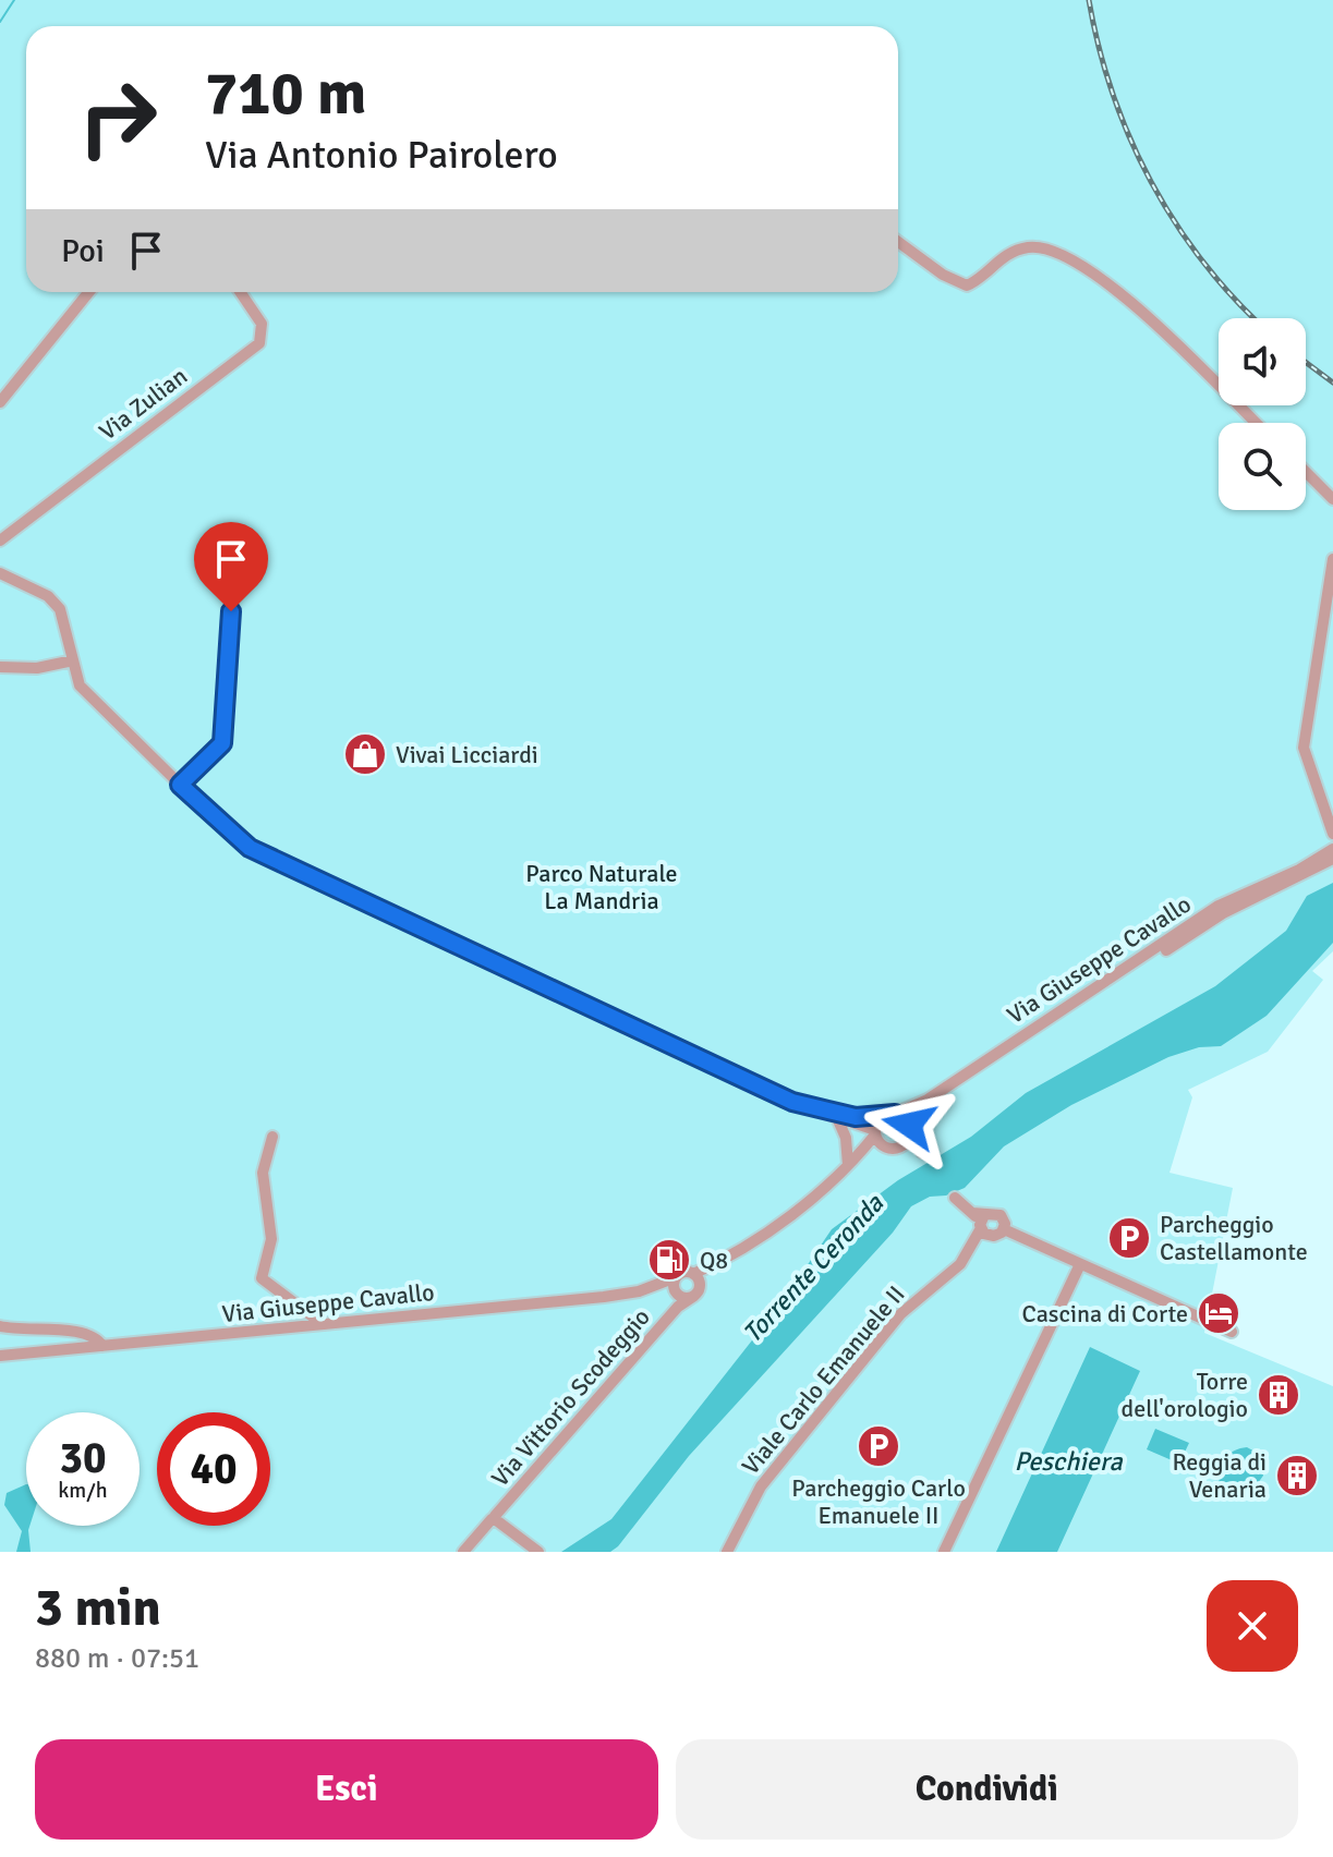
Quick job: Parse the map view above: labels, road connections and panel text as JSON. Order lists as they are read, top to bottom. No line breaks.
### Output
{"streets":{"street":["Via Zulian","Via Giuseppe Cavallo","Viale Carlo Emanuele II","Via Vittorio Scodeggio"]},"crossings":[["Via Giuseppe Cavallo","Via Vittorio Scodeggio"]],"water":["Torrente Ceronda","Peschiera"],"parks":["Parco Naturale La Mandria"],"places":{"shop":["Vivai Licciardi"],"parking":["Parcheggio Castellamonte","Parcheggio Carlo Emanuele II"],"fuel station":["Q8"],"hotel":["Cascina di Corte"],"building":["Torre dell'orologio","Reggia di Venaria"]},"page":{"turn":["710 m","Via Antonio Pairolero"],"then":"Poi","speed":"30 km/h","limit":"40","heading":["3 min","880 m · 07:51"],"buttons":["Esci","Condividi"]}}
